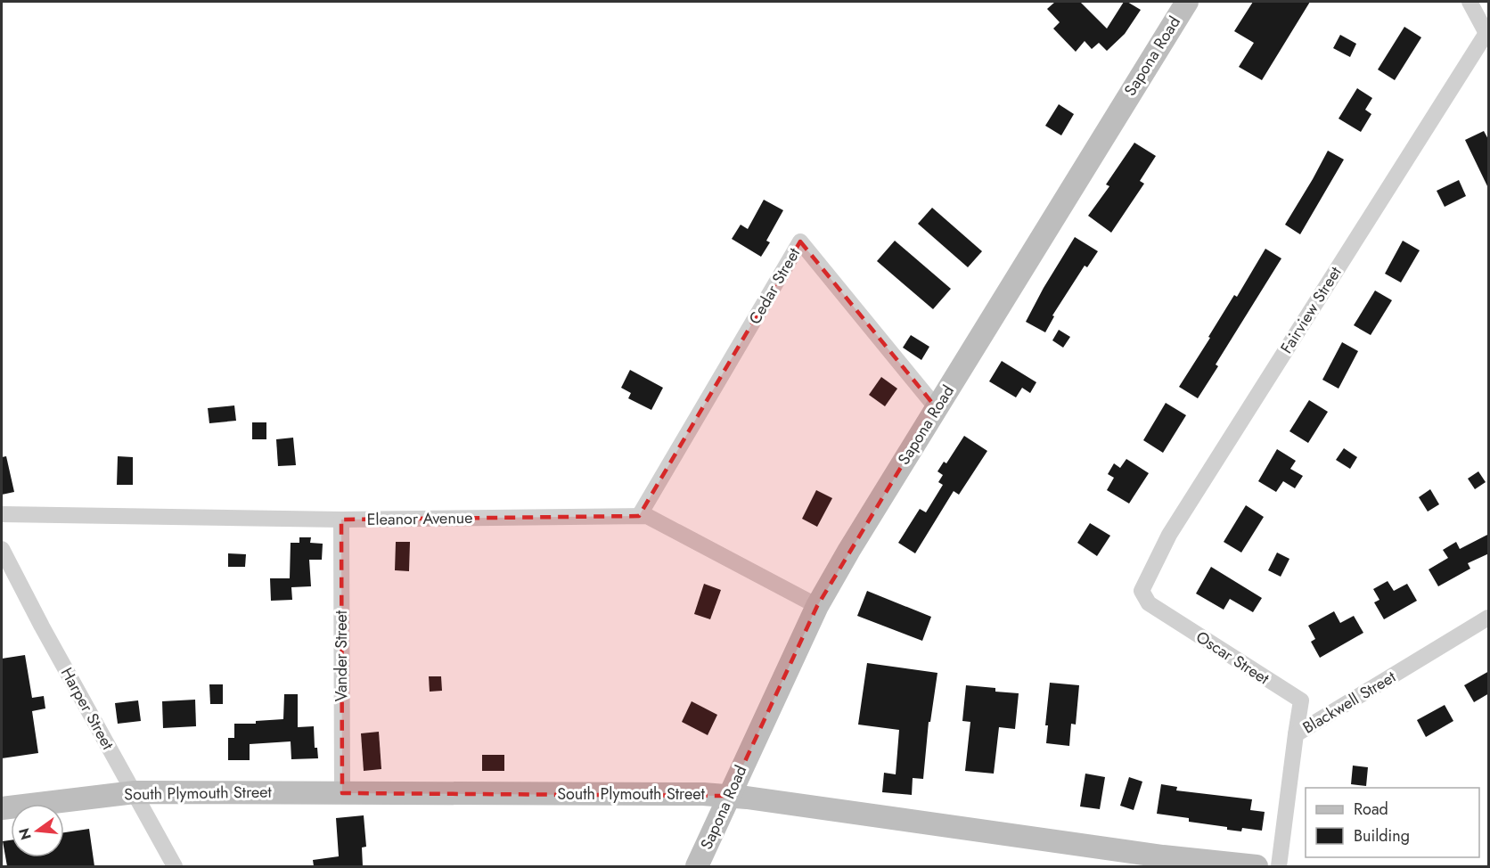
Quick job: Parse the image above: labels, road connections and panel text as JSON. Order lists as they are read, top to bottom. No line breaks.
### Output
{"streets":{"street":["Sapona Road","Cedar Street","Fairview Street","Eleanor Avenue","Vander Street","Oscar Street","Blackwell Street","Harper Street","South Plymouth Street"]},"crossings":[["Sapona Road","Cedar Street"],["Sapona Road","Eleanor Avenue"],["Sapona Road","South Plymouth Street"],["Cedar Street","Eleanor Avenue"],["Fairview Street","Oscar Street"],["Eleanor Avenue","Vander Street"],["Vander Street","South Plymouth Street"],["Oscar Street","Blackwell Street"],["Harper Street","South Plymouth Street"]],"legend":["Road","Building"],"north":"left"}
